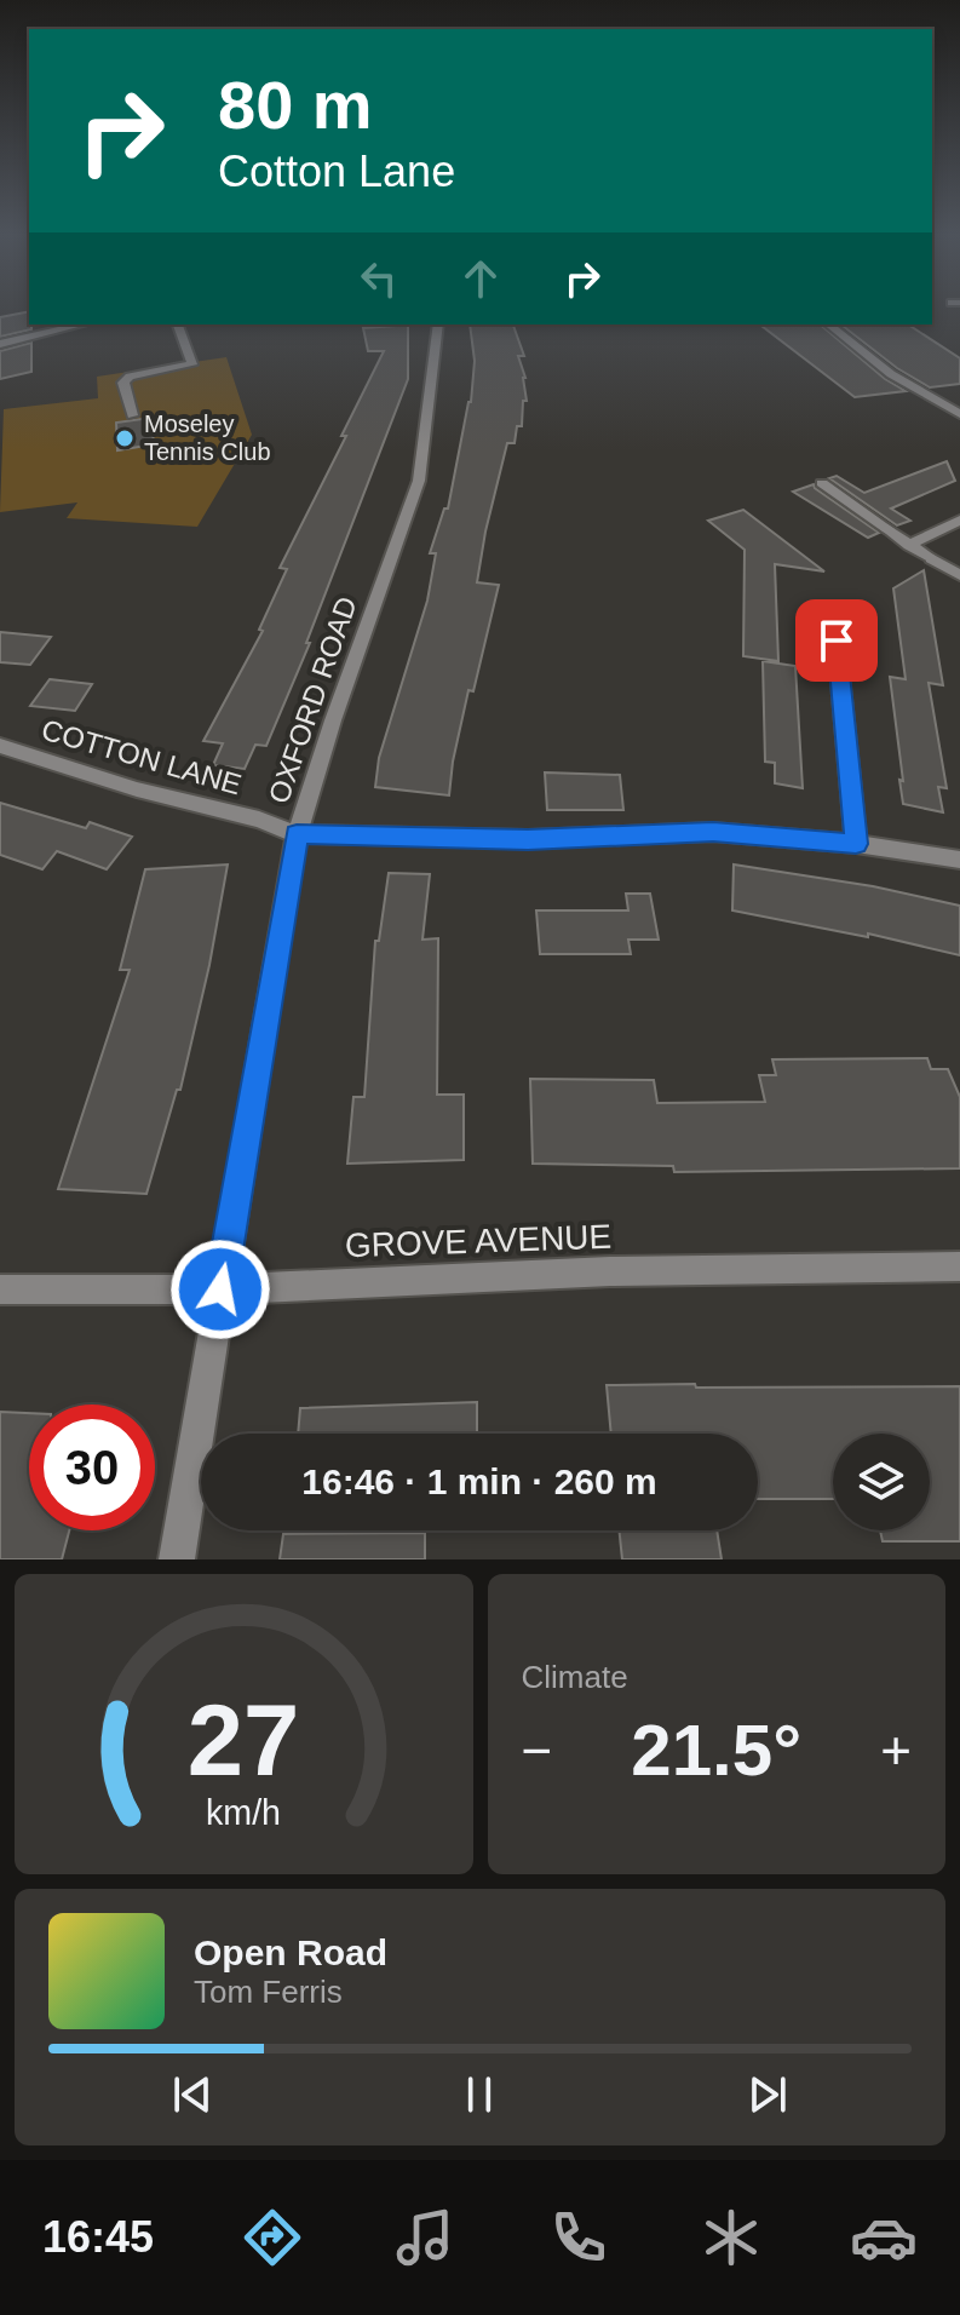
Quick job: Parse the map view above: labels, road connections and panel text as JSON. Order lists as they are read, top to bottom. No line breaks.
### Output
{"streets":{"street":["OXFORD ROAD","COTTON LANE","GROVE AVENUE"]},"crossings":[["OXFORD ROAD","COTTON LANE"],["OXFORD ROAD","GROVE AVENUE"]],"places":["Moseley Tennis Club"],"page":{"turn":["80 m","Cotton Lane"],"limit":"30","trip":"16:46 · 1 min · 260 m","tile":"Climate","heat":["−","21.5°","+"],"song":["Open Road","Tom Ferris"],"tabs":"16:45","gauge":["27","km/h"]}}
